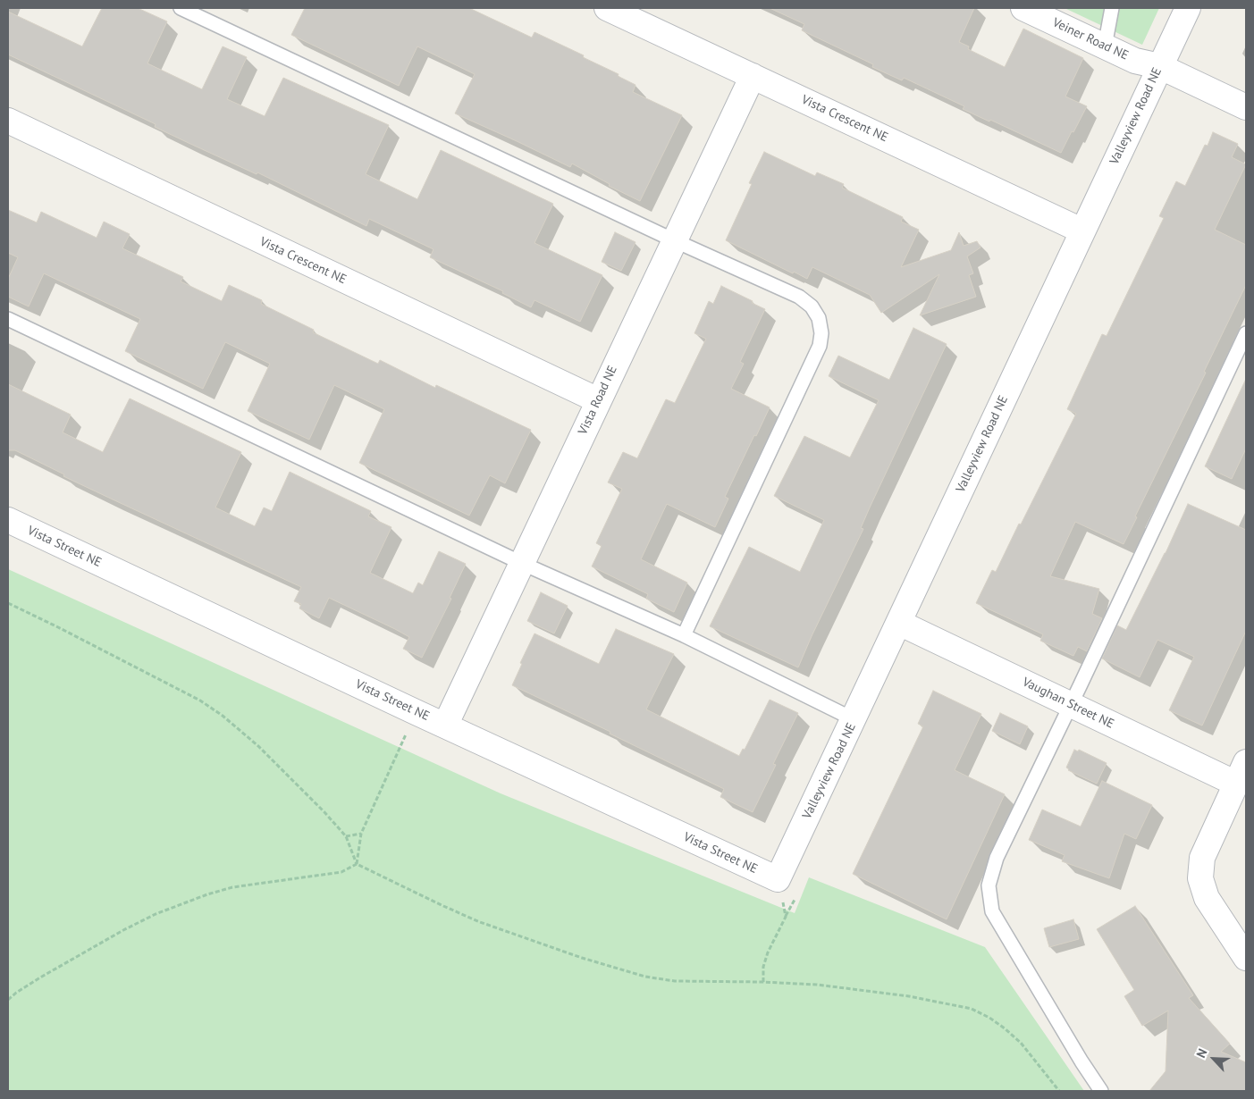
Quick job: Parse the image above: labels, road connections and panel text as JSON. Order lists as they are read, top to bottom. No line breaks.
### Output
{"streets":{"street":["Veiner Road NE","Valleyview Road NE","Vista Crescent NE","Vista Road NE","Vista Street NE","Vaughan Street NE"]},"crossings":[["Veiner Road NE","Valleyview Road NE"],["Valleyview Road NE","Vista Crescent NE"],["Valleyview Road NE","Vista Street NE"],["Valleyview Road NE","Vaughan Street NE"],["Vista Crescent NE","Vista Road NE"],["Vista Road NE","Vista Street NE"]],"north":"top left"}
